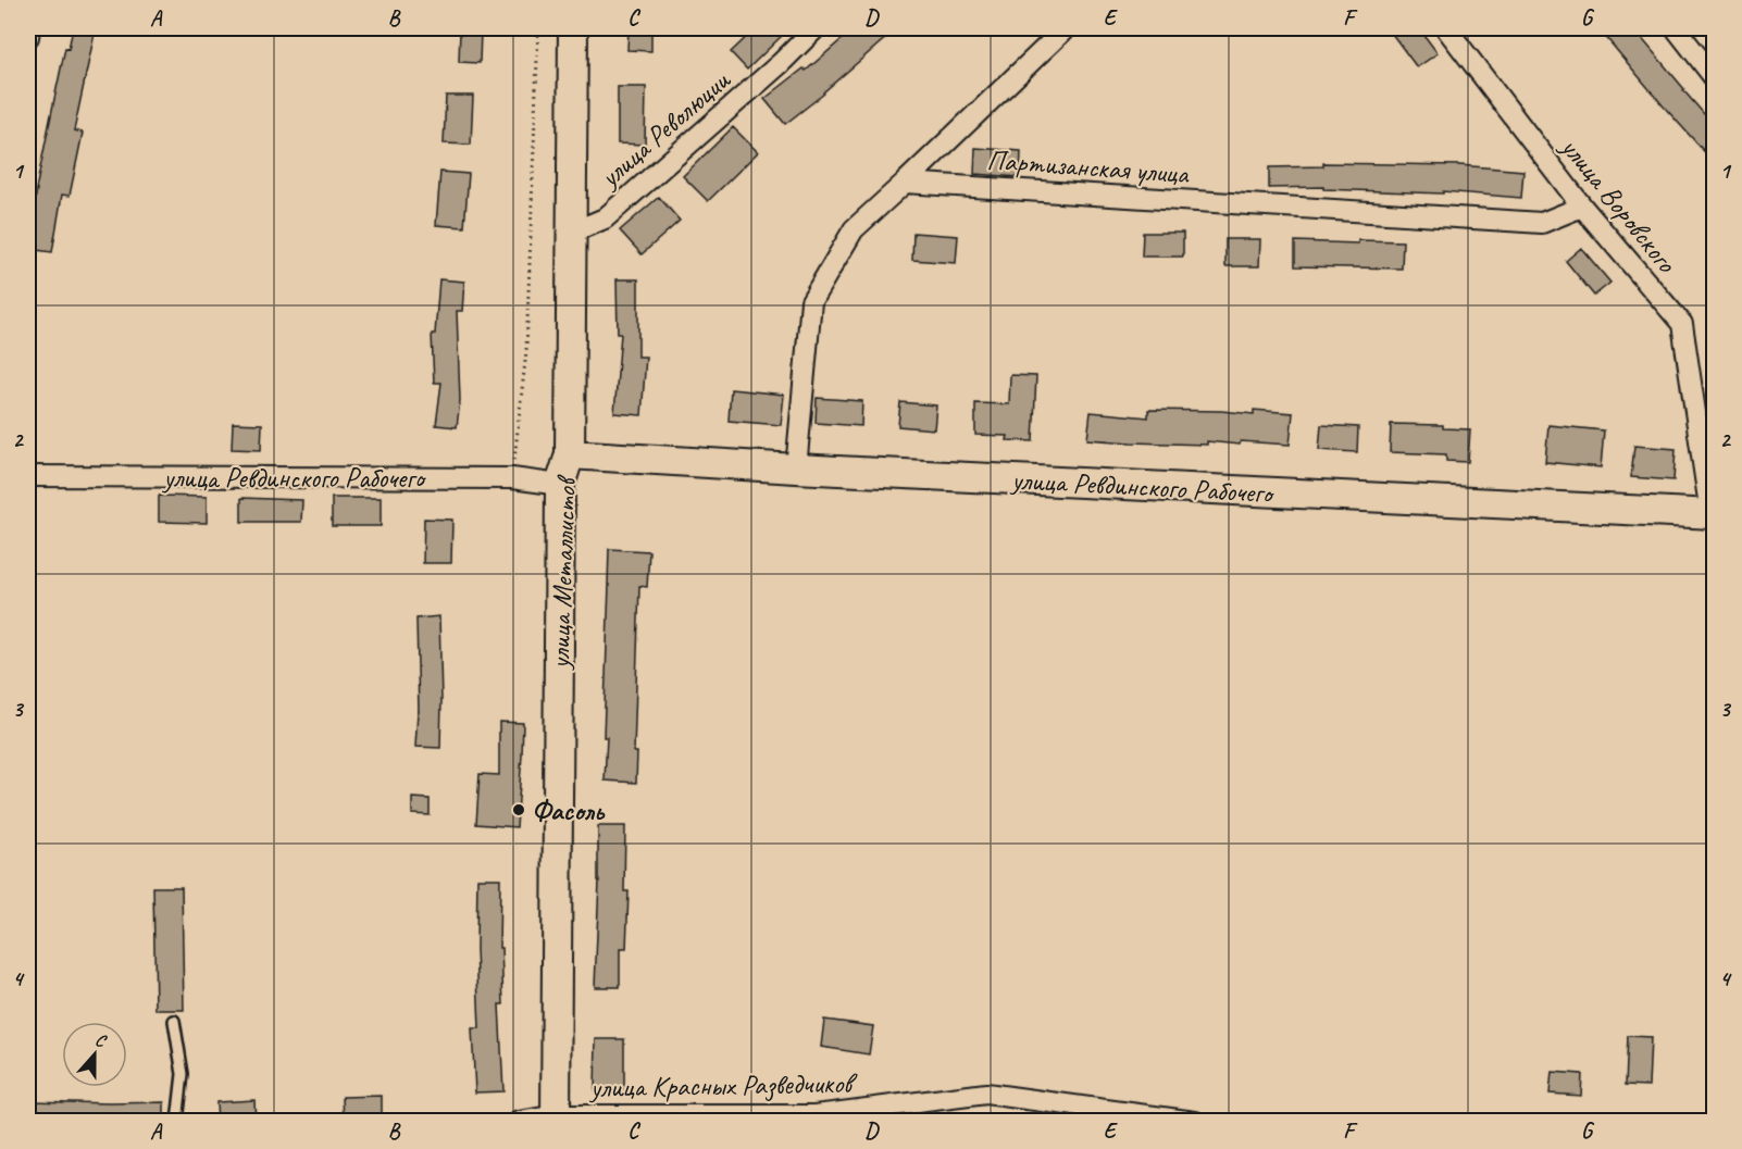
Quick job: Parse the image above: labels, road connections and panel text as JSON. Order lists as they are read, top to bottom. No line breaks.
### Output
{"streets":{"street":["улица Революции","Партизанская улица","улица Воровского","улица Ревдинского Рабочего","улица Металлистов","улица Красных Разведчиков"]},"crossings":[["улица Революции","улица Металлистов"],["Партизанская улица","улица Воровского"],["улица Воровского","улица Ревдинского Рабочего"],["улица Ревдинского Рабочего","улица Металлистов"],["улица Металлистов","улица Красных Разведчиков"]],"places":["Фасоль"],"north":"top","grid":{"columns":["A","B","C","D","E","F","G"],"rows":["1","2","3","4"]}}
